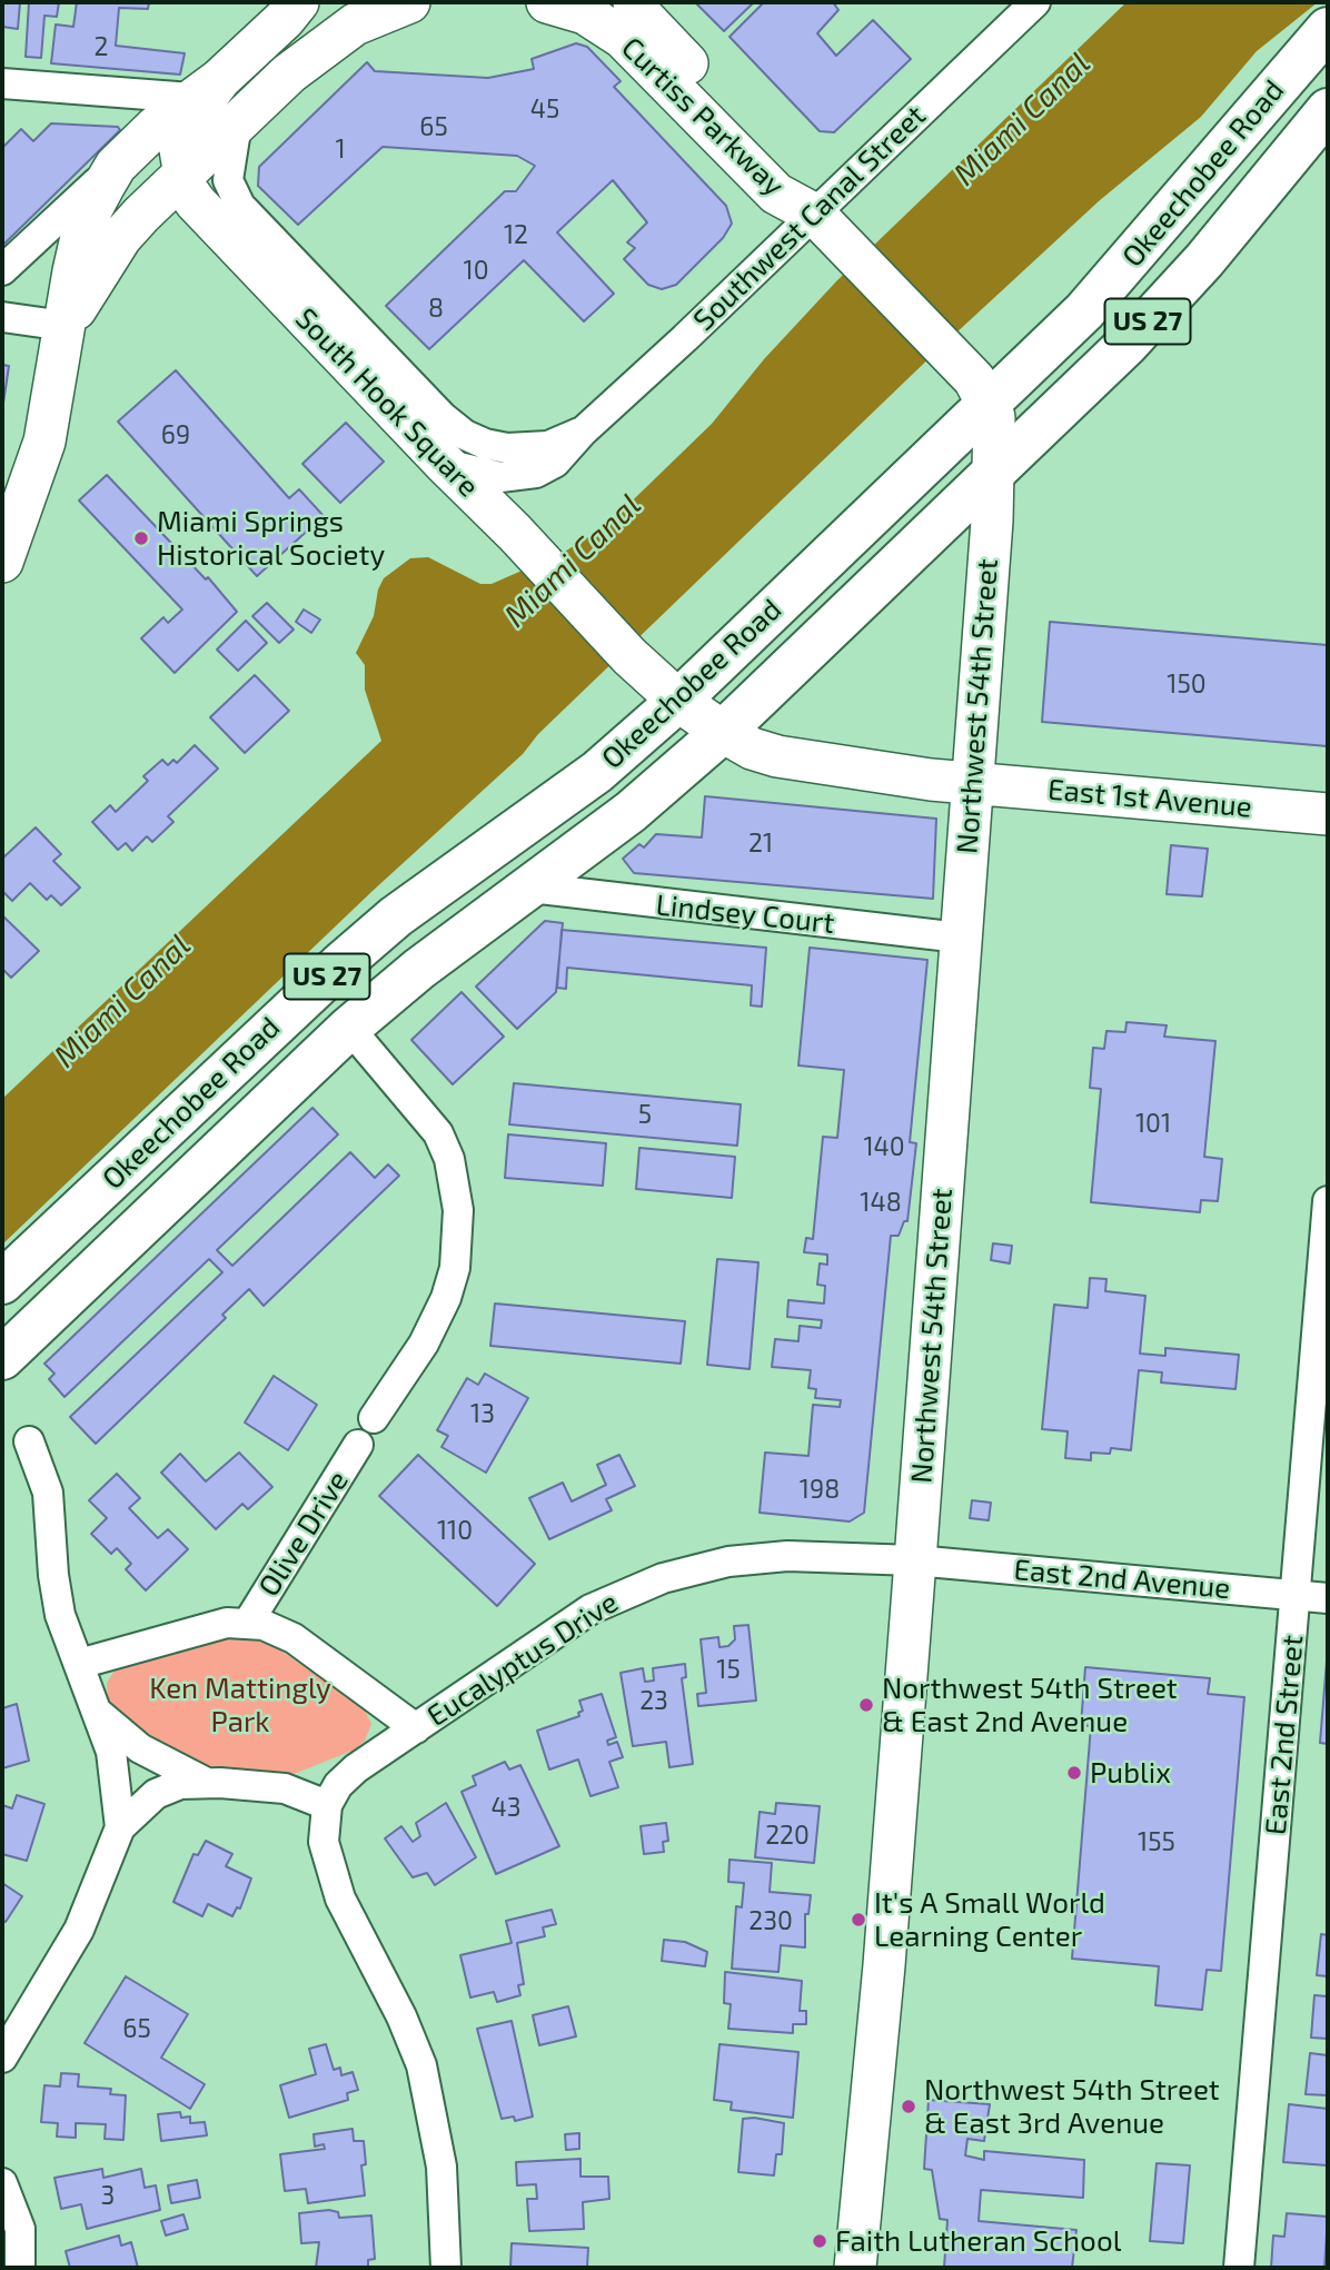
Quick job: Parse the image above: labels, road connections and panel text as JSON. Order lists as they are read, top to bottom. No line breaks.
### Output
{"streets":{"highway":["Okeechobee Road","US 27"],"main road":["Curtiss Parkway","South Hook Square","Northwest 54th Street","East 1st Avenue"],"street":["Southwest Canal Street","Lindsey Court","Olive Drive","East 2nd Avenue","Eucalyptus Drive","East 2nd Street"]},"crossings":[["Curtiss Parkway","Okeechobee Road"],["Curtiss Parkway","Southwest Canal Street"],["Curtiss Parkway","Northwest 54th Street"],["Okeechobee Road","South Hook Square"],["Okeechobee Road","Northwest 54th Street"],["Okeechobee Road","East 1st Avenue"],["Okeechobee Road","Lindsey Court"],["Southwest Canal Street","South Hook Square"],["South Hook Square","East 1st Avenue"],["Northwest 54th Street","East 1st Avenue"],["Northwest 54th Street","Lindsey Court"],["Northwest 54th Street","East 2nd Avenue"],["Northwest 54th Street","Eucalyptus Drive"],["East 2nd Avenue","Eucalyptus Drive"],["East 2nd Avenue","East 2nd Street"]],"water":["Miami Canal"],"parks":["Ken Mattingly Park"],"places":["Miami Springs Historical Society","Northwest 54th Street & East 2nd Avenue","Publix","It's A Small World Learning Center","Northwest 54th Street & East 3rd Avenue","Faith Lutheran School"],"house_numbers":["2","45","65","1","12","10","8","69","150","21","5","101","140","148","13","198","110","15","23","43","220","155","230","65","3"]}
